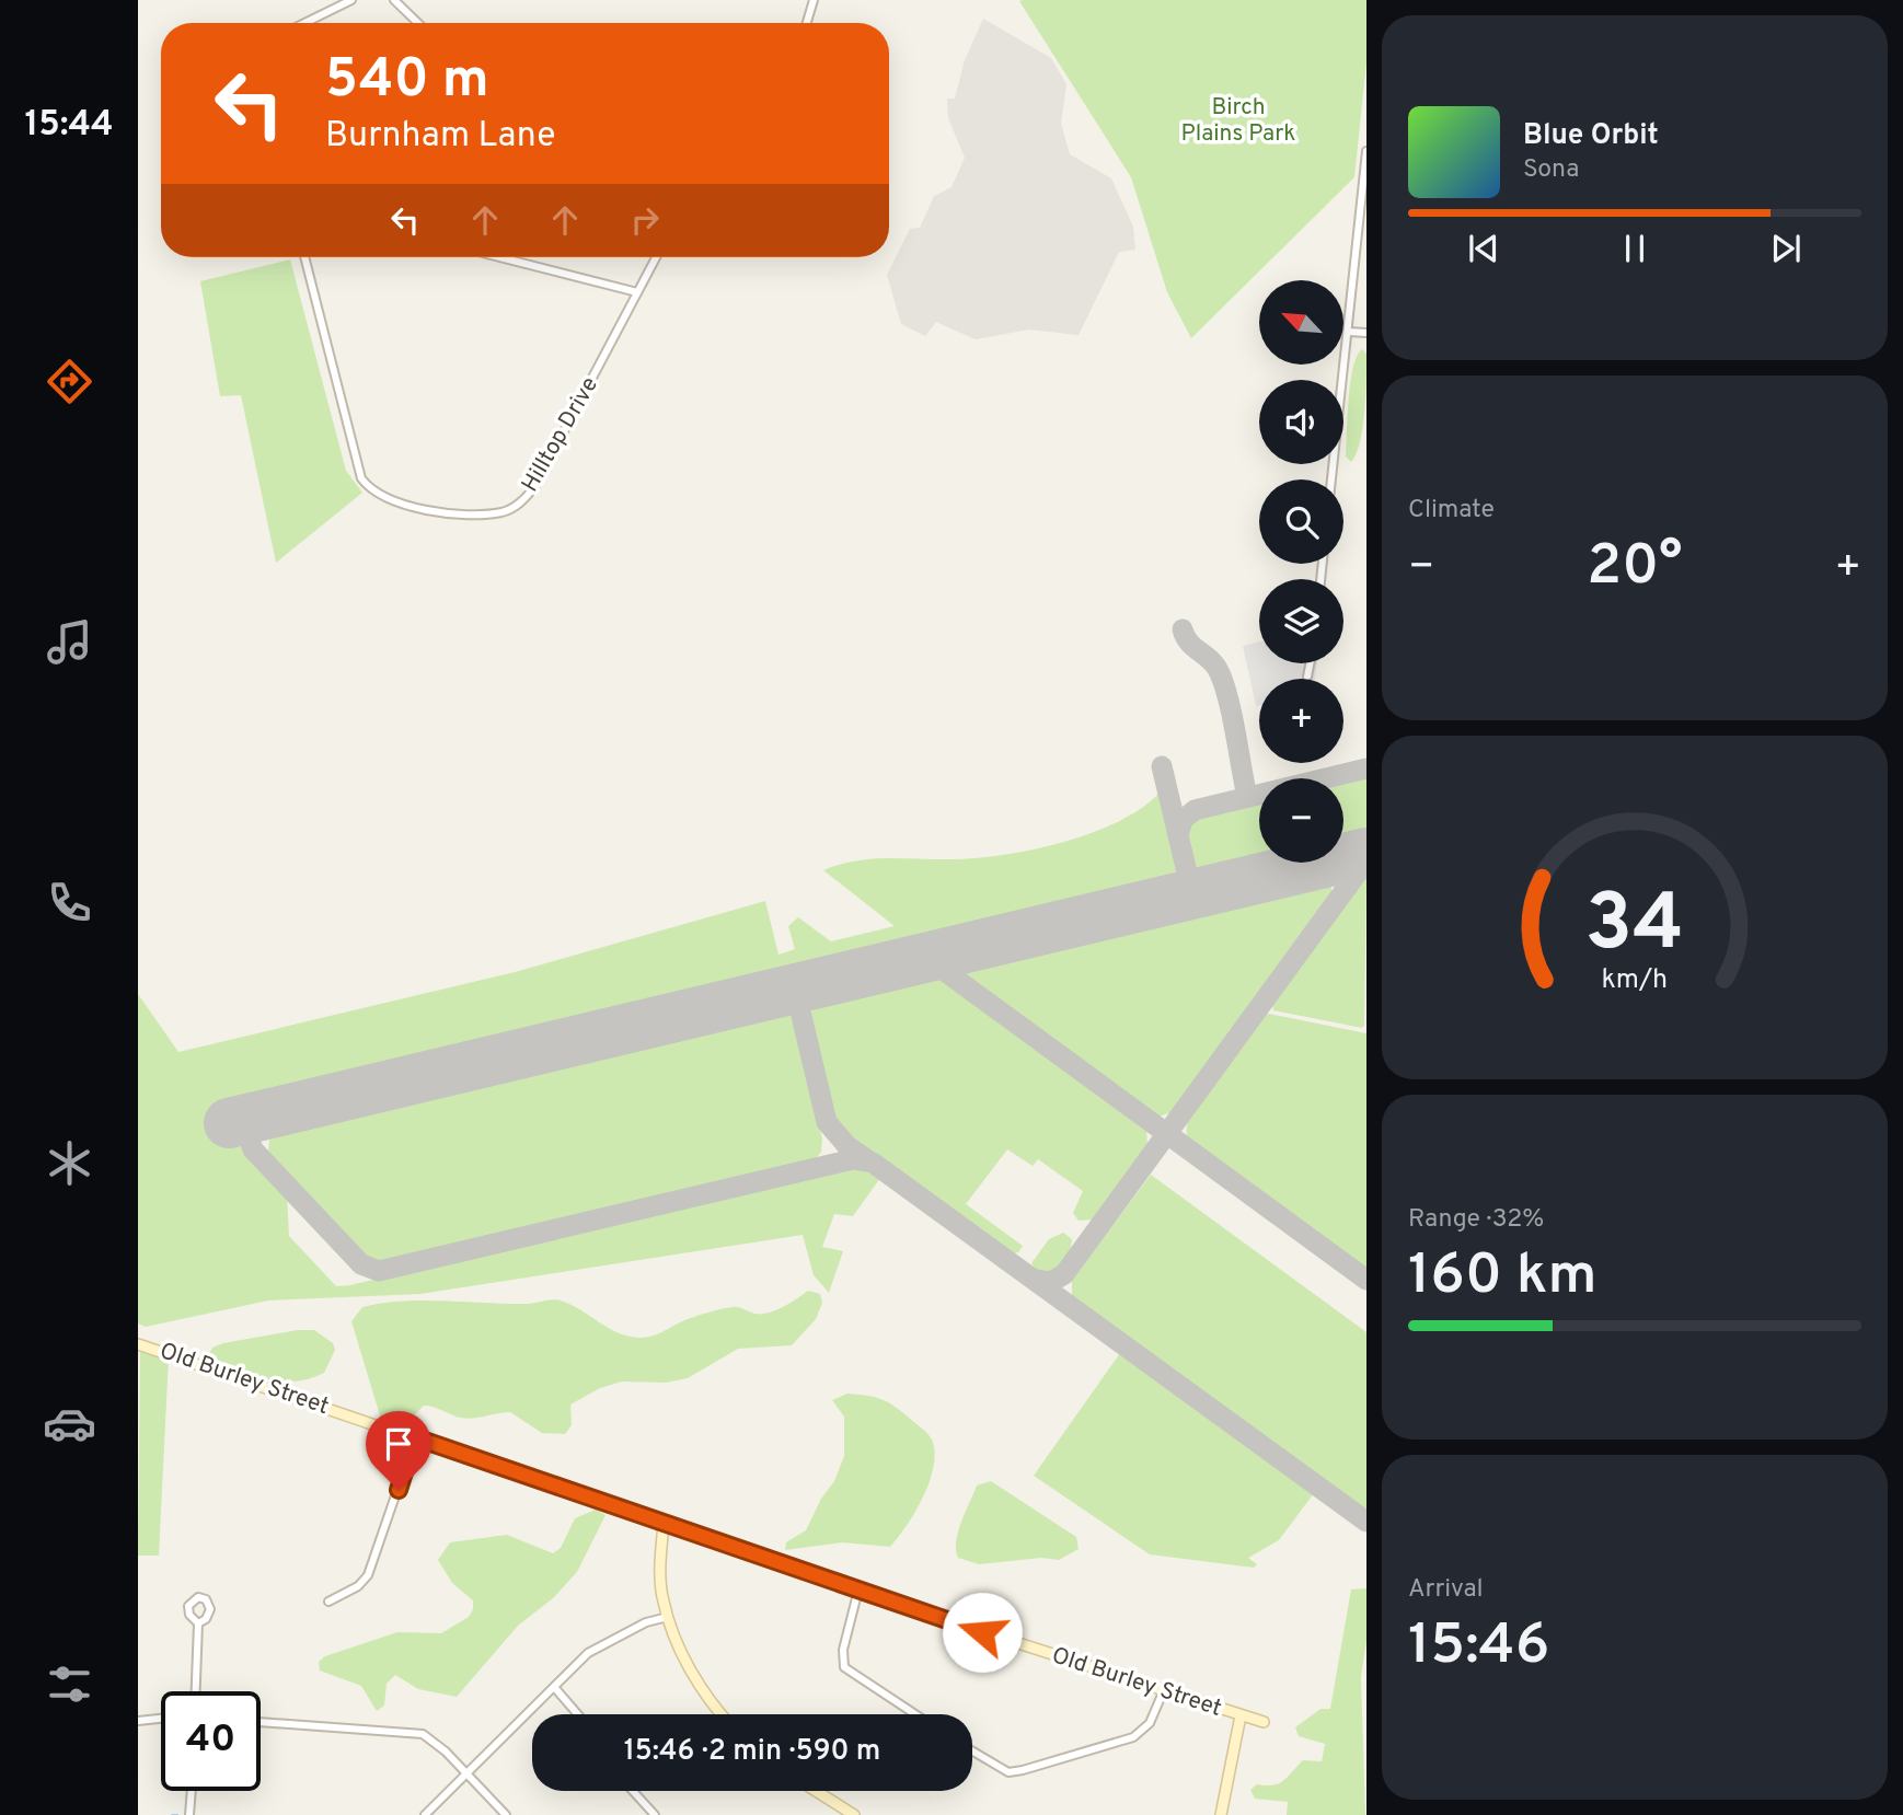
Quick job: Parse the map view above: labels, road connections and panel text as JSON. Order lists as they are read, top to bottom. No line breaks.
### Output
{"streets":{"main road":["Old Burley Street"],"street":["Hilltop Drive"]},"parks":["Birch Plains Park"],"north":"top left","page":{"tabs":"15:44","turn":["540 m","Burnham Lane"],"song":["Blue Orbit","Sona"],"map_buttons":["+","−"],"tile":["Climate",["Range · 32%","160 km"],["Arrival","15:46"]],"heat":["−","20°","+"],"limit":"40","trip":"15:46 · 2 min · 590 m","gauge":["34","km/h"]}}
